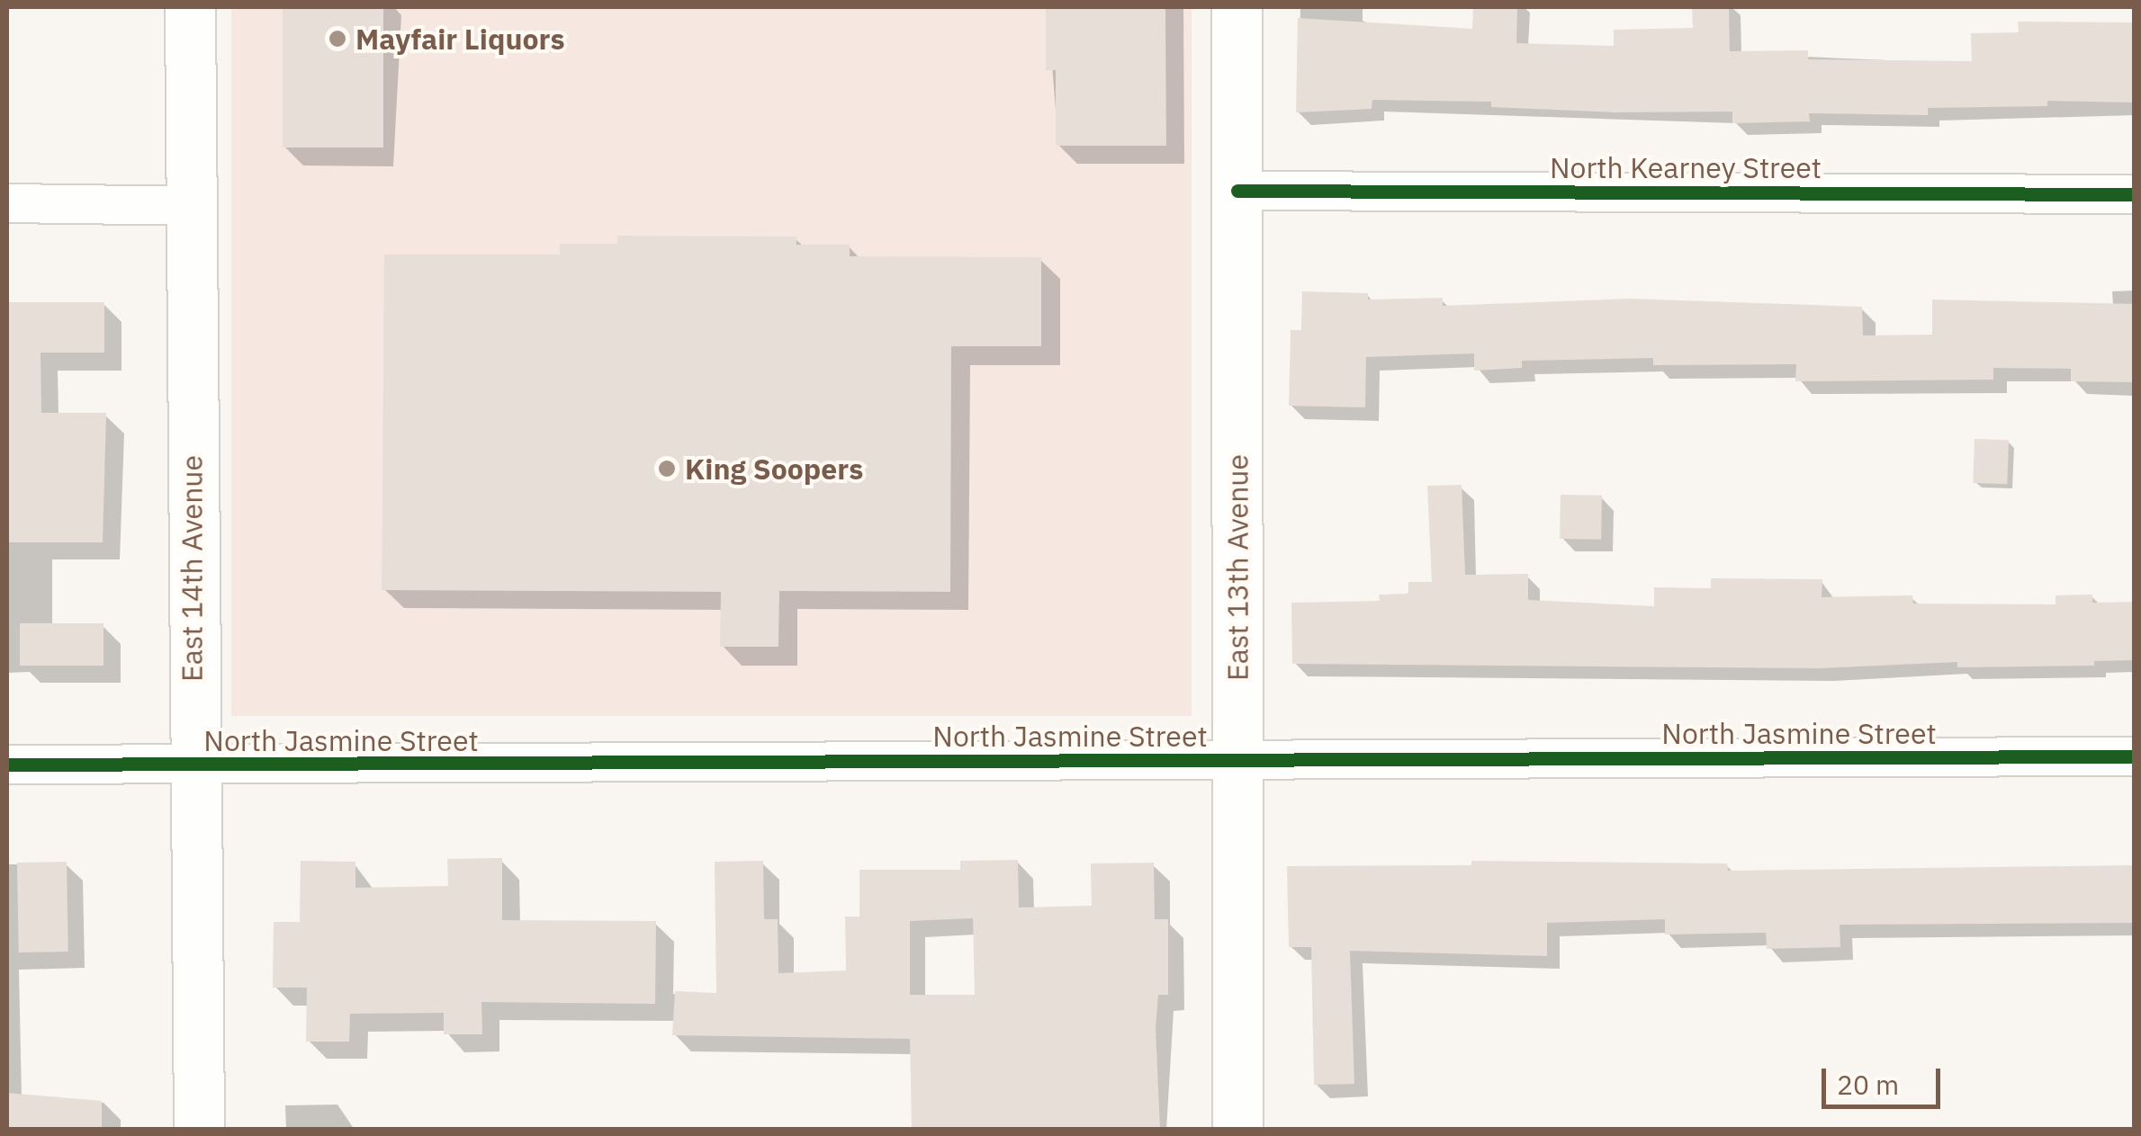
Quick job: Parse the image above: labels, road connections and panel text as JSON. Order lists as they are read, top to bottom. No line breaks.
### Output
{"streets":{"main road":["East 13th Avenue","East 14th Avenue"],"street":["North Kearney Street","North Jasmine Street"]},"crossings":[["North Kearney Street","East 13th Avenue"],["East 13th Avenue","North Jasmine Street"],["East 14th Avenue","North Jasmine Street"]],"places":["Mayfair Liquors","King Soopers"],"scale_bar":"20 m"}
